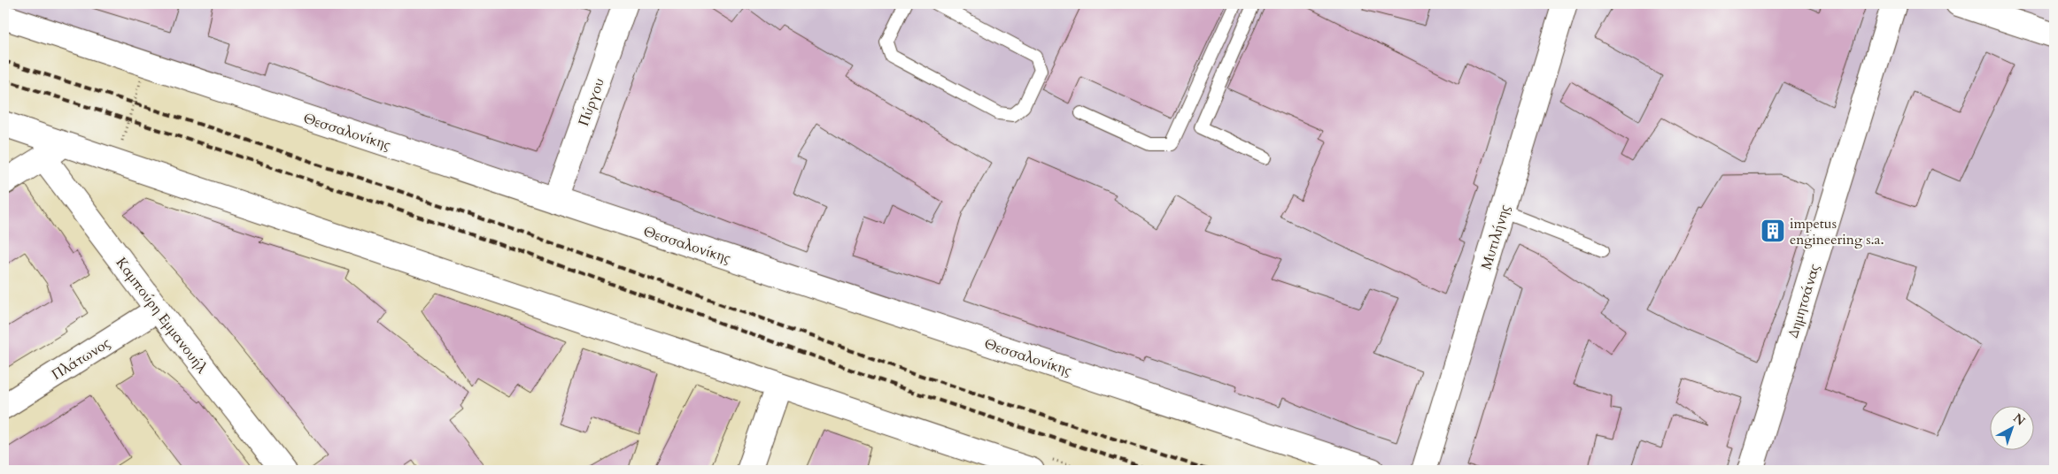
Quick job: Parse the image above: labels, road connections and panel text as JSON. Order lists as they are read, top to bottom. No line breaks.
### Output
{"streets":{"street":["Πύργου","Θεσσαλονίκης","Μυτιλήνης","Δημητσάνας","Καμπούρη Εμμανουήλ","Πλάτωνος"]},"crossings":[["Πύργου","Θεσσαλονίκης"],["Καμπούρη Εμμανουήλ","Πλάτωνος"]],"places":{"building":["impetus engineering s.a."]},"north":"top right"}
